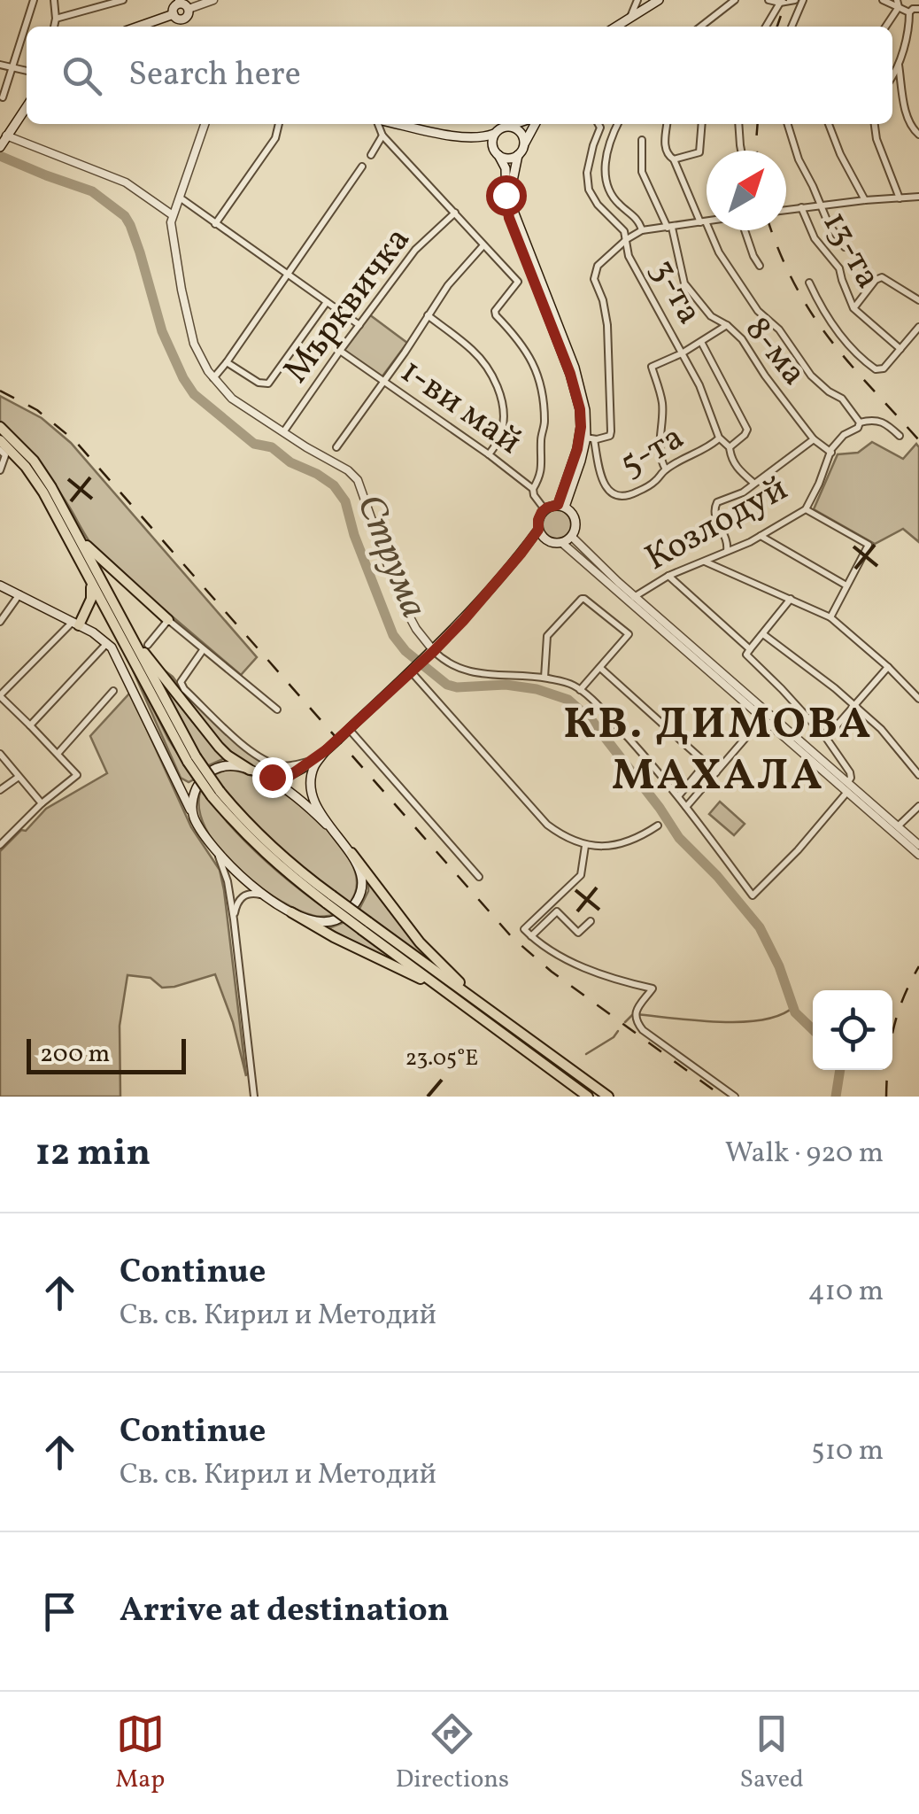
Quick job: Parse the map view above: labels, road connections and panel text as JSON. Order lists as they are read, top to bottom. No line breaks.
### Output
{"streets":{"street":["13-та","3-та","Мърквичка","8-ма","1-ви май","5-та","Козлодуй"]},"crossings":[["3-та","5-та"],["Мърквичка","1-ви май"],["8-ма","Козлодуй"]],"districts":["КВ. ДИМОВА МАХАЛА"],"water":["Струма"],"scale_bar":"200 m","north":"top right","page":{"search":"Search here","scale":"200 m","heading":["12 min","Walk · 920 m"],"list":[["Continue","Св. св. Кирил и Методий","410 m"],["Continue","Св. св. Кирил и Методий","510 m"],"Arrive at destination"],"nav":["Map","Directions","Saved"]},"coordinates":["23.05°E"]}
